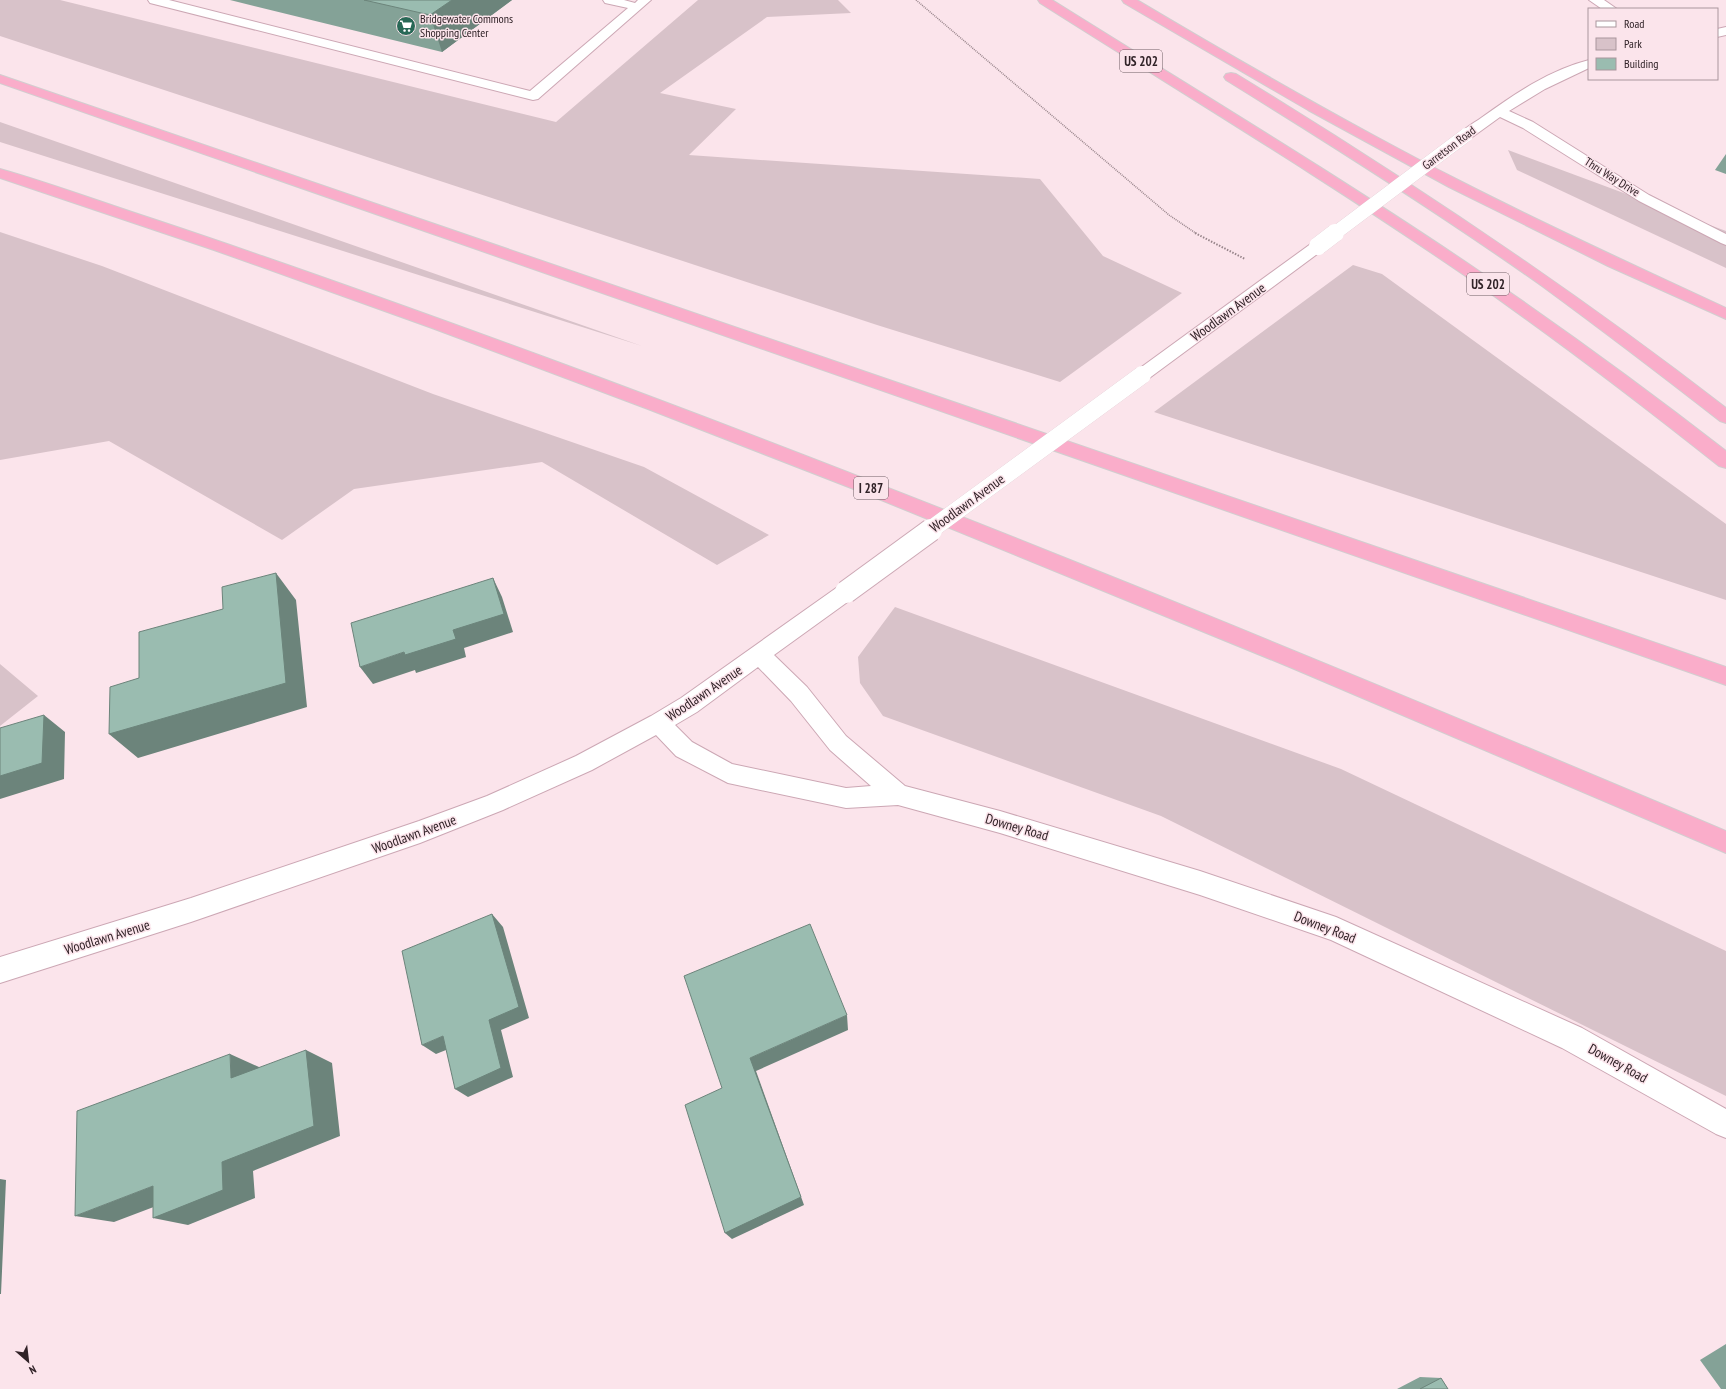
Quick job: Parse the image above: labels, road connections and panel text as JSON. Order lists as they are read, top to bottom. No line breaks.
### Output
{"streets":{"highway":["US 202","I 287"],"street":["Garretson Road","Thru Way Drive","Woodlawn Avenue","Downey Road"]},"crossings":[["Garretson Road","Thru Way Drive"],["Garretson Road","Woodlawn Avenue"],["Woodlawn Avenue","Downey Road"]],"places":{"supermarket":["Bridgewater Commons Shopping Center"]},"legend":["Road","Park","Building"],"north":"bottom right"}
